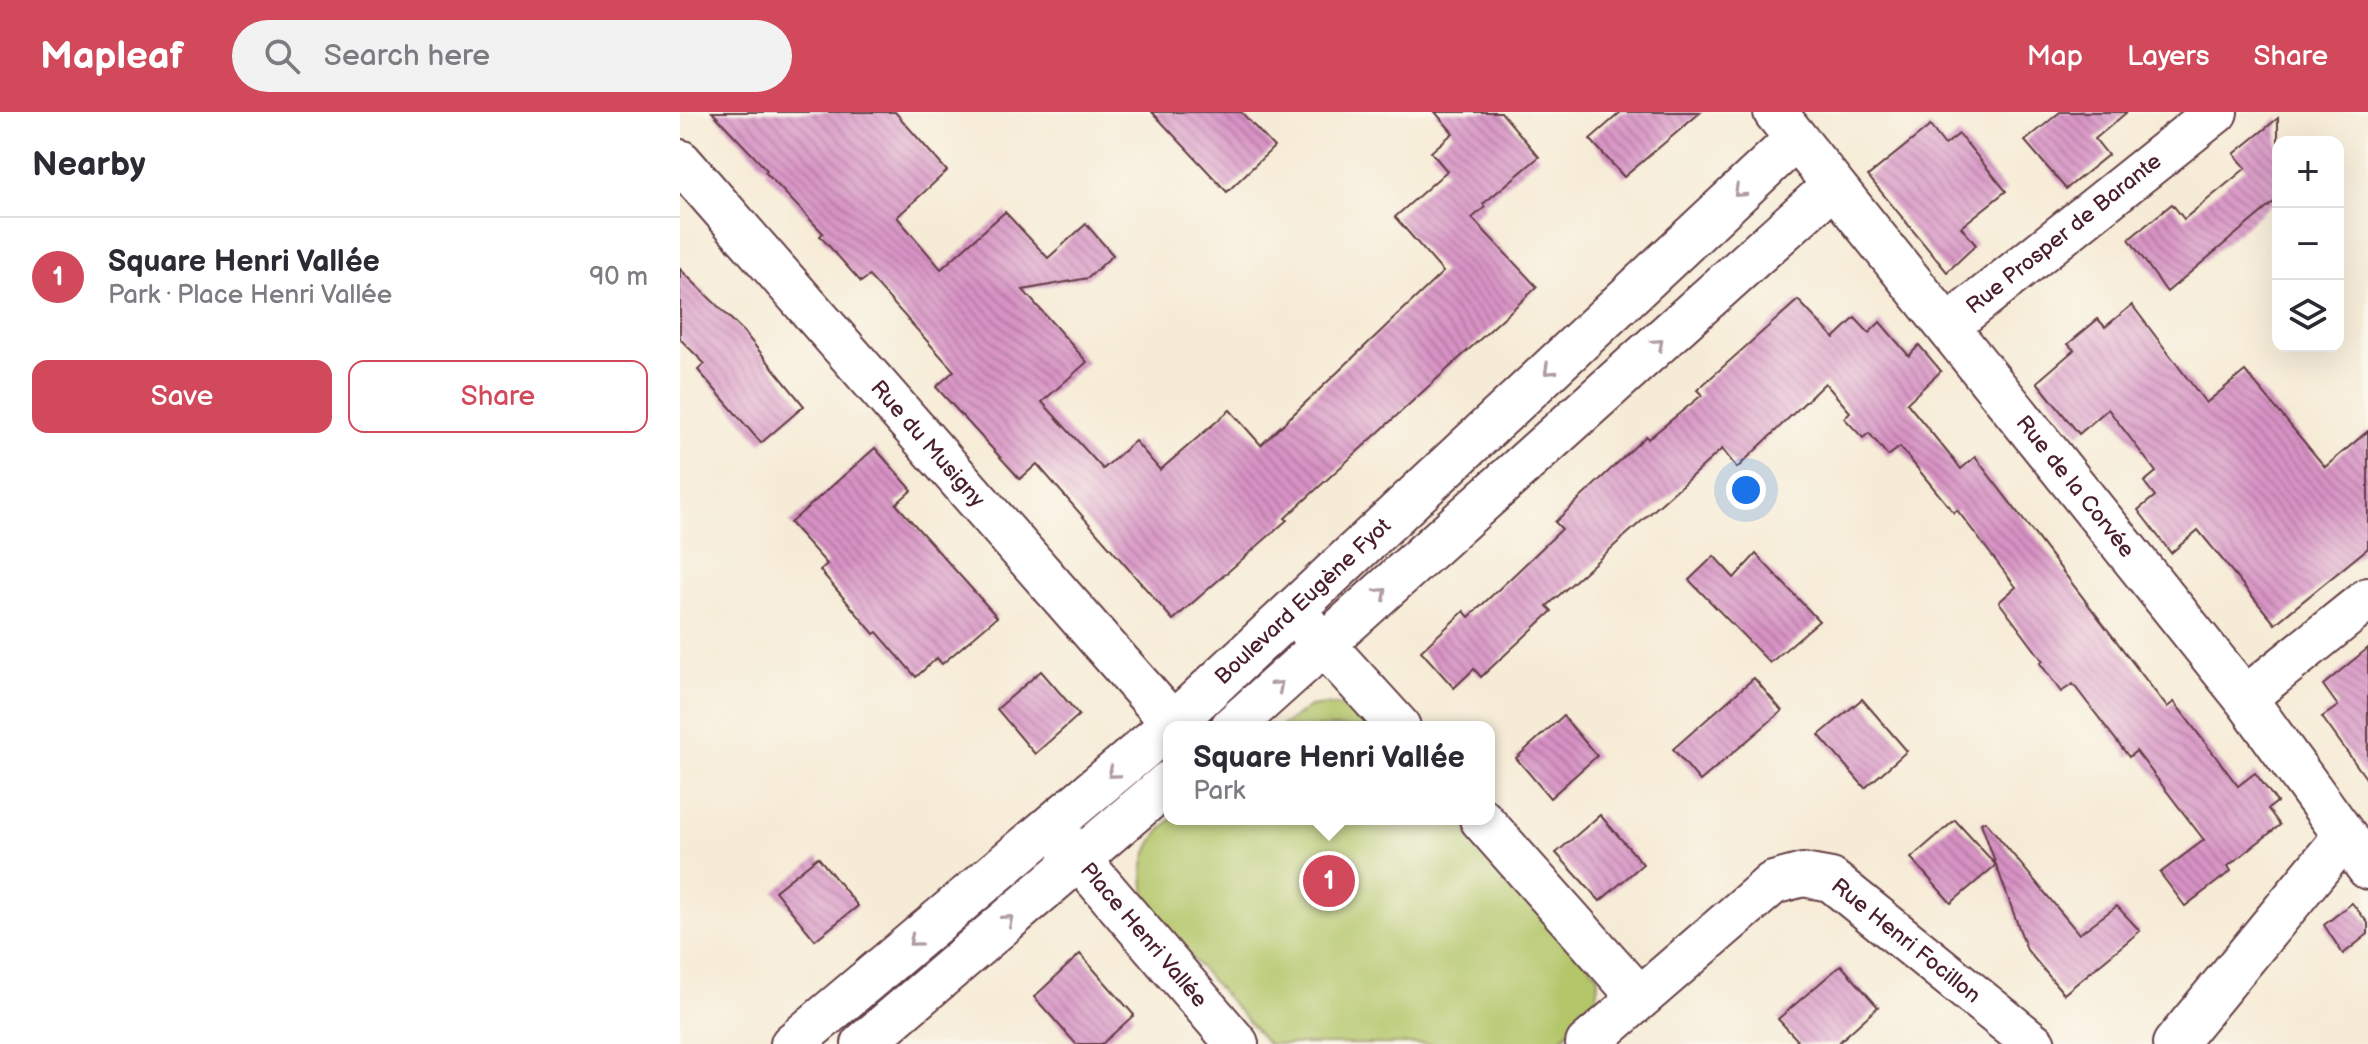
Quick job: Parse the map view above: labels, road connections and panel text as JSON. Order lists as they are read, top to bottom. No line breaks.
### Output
{"streets":{"street":["Rue Prosper de Barante","Rue du Musigny","Rue de la Corvée","Boulevard Eugène Fyot","Place Henri Vallée","Rue Henri Focillon"]},"crossings":[["Rue Prosper de Barante","Rue de la Corvée"],["Rue de la Corvée","Boulevard Eugène Fyot"],["Boulevard Eugène Fyot","Place Henri Vallée"]],"page":{"header":"Mapleaf","search":"Search here","nav":["Map","Layers","Share"],"heading":"Nearby","map_buttons":["+","−"],"list":[{"mark":"1","name":"Square Henri Vallée","note":"Park · Place Henri Vallée","value":"90 m"}],"buttons":["Save","Share"],"popup":["Square Henri Vallée","Park"],"pins":"1"}}
